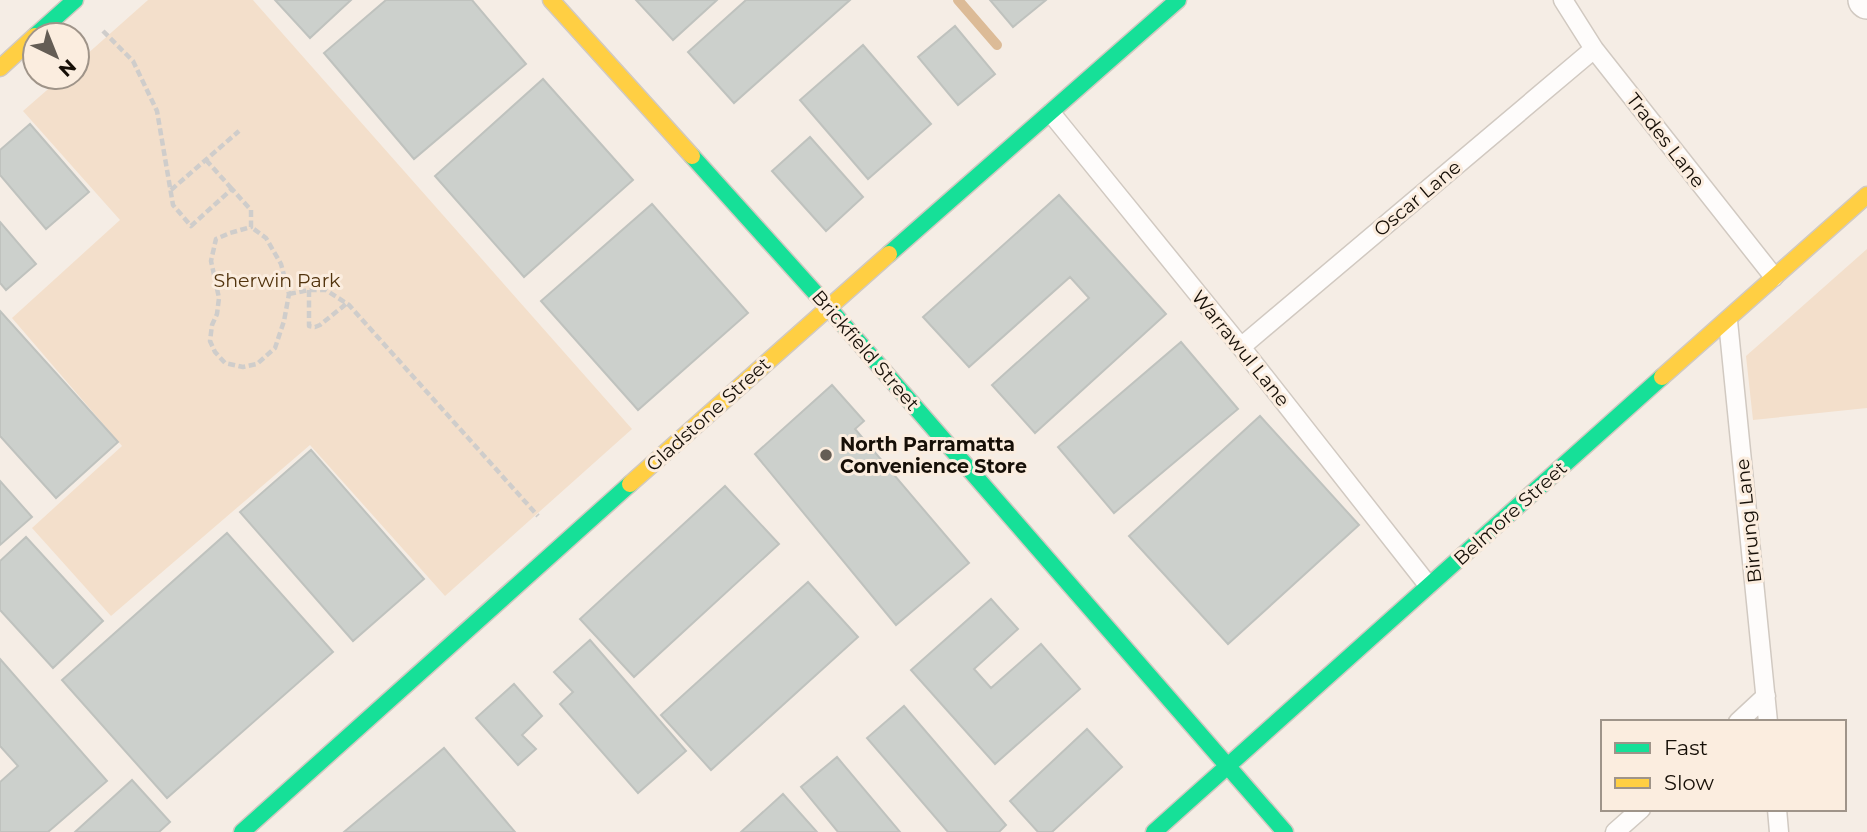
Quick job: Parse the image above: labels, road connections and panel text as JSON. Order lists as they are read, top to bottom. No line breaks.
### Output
{"streets":{"street":["Brickfield Street","Gladstone Street","Belmore Street"],"lane":["Trades Lane","Oscar Lane","Warrawul Lane","Birrung Lane"]},"crossings":[["Trades Lane","Oscar Lane"],["Trades Lane","Belmore Street"],["Oscar Lane","Warrawul Lane"],["Warrawul Lane","Gladstone Street"],["Warrawul Lane","Belmore Street"],["Brickfield Street","Gladstone Street"],["Brickfield Street","Belmore Street"],["Belmore Street","Birrung Lane"]],"parks":["Sherwin Park"],"places":["North Parramatta Convenience Store"],"legend":["Fast","Slow"],"north":"bottom right"}
